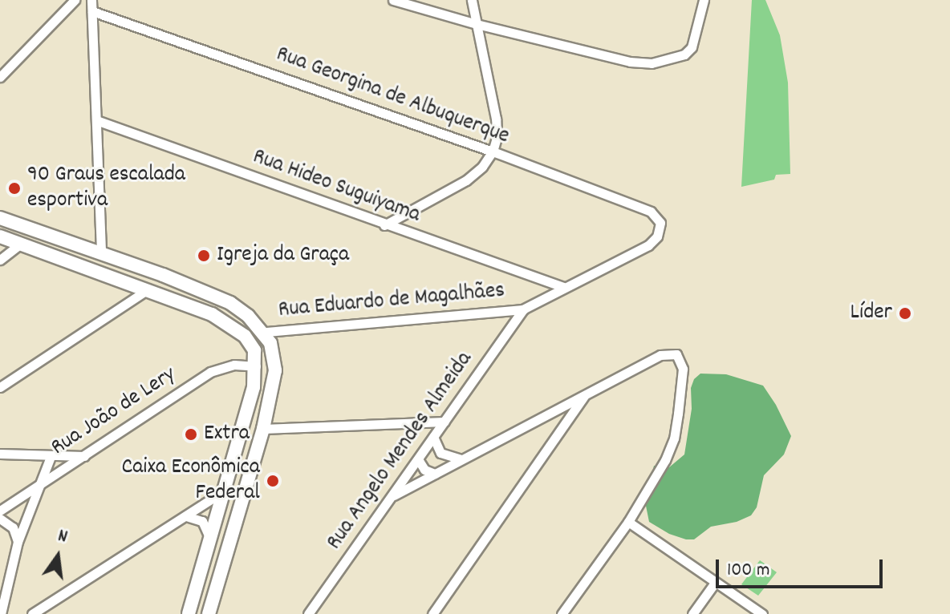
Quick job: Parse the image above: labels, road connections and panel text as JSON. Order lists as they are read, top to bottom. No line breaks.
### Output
{"streets":{"street":["Rua Georgina de Albuquerque","Rua Hideo Suguiyama","Rua Eduardo de Magalhães","Rua João de Lery","Rua Angelo Mendes Almeida"]},"crossings":[["Rua Georgina de Albuquerque","Rua Eduardo de Magalhães"],["Rua Hideo Suguiyama","Rua Eduardo de Magalhães"],["Rua Eduardo de Magalhães","Rua Angelo Mendes Almeida"]],"places":["90 Graus escalada esportiva","Igreja da Graça","Líder","Extra","Caixa Econômica Federal"],"scale_bar":"100 m","north":"top"}
